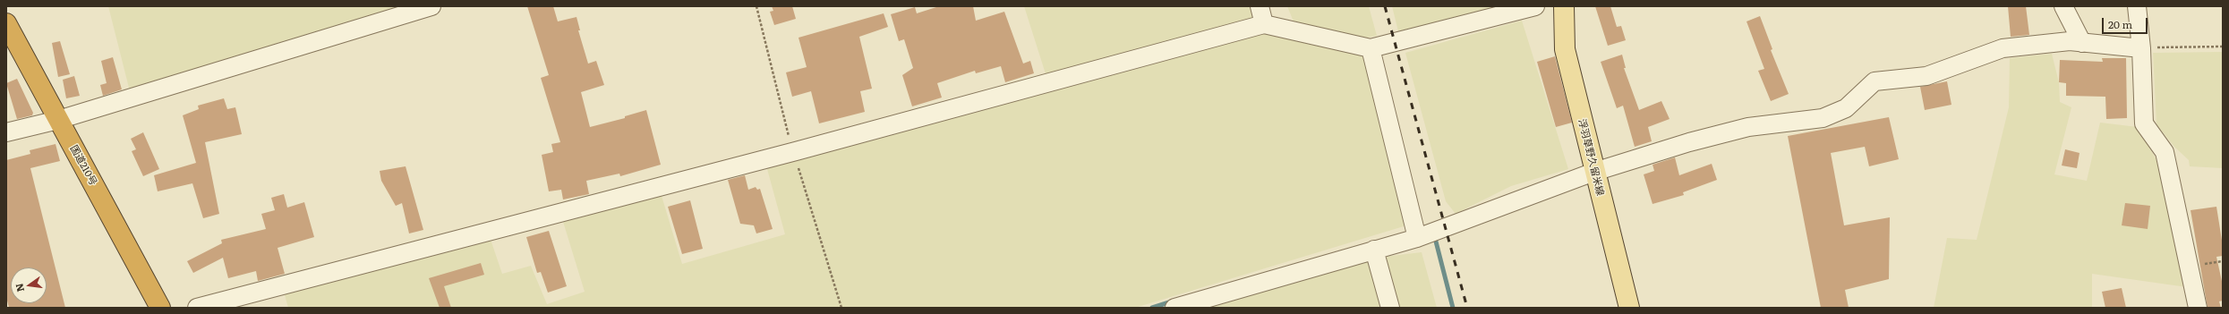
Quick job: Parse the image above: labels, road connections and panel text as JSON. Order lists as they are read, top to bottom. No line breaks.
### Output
{"streets":{"highway":["国道210号"],"main road":["浮羽草野久留米線"]},"scale_bar":"20 m","north":"left"}
